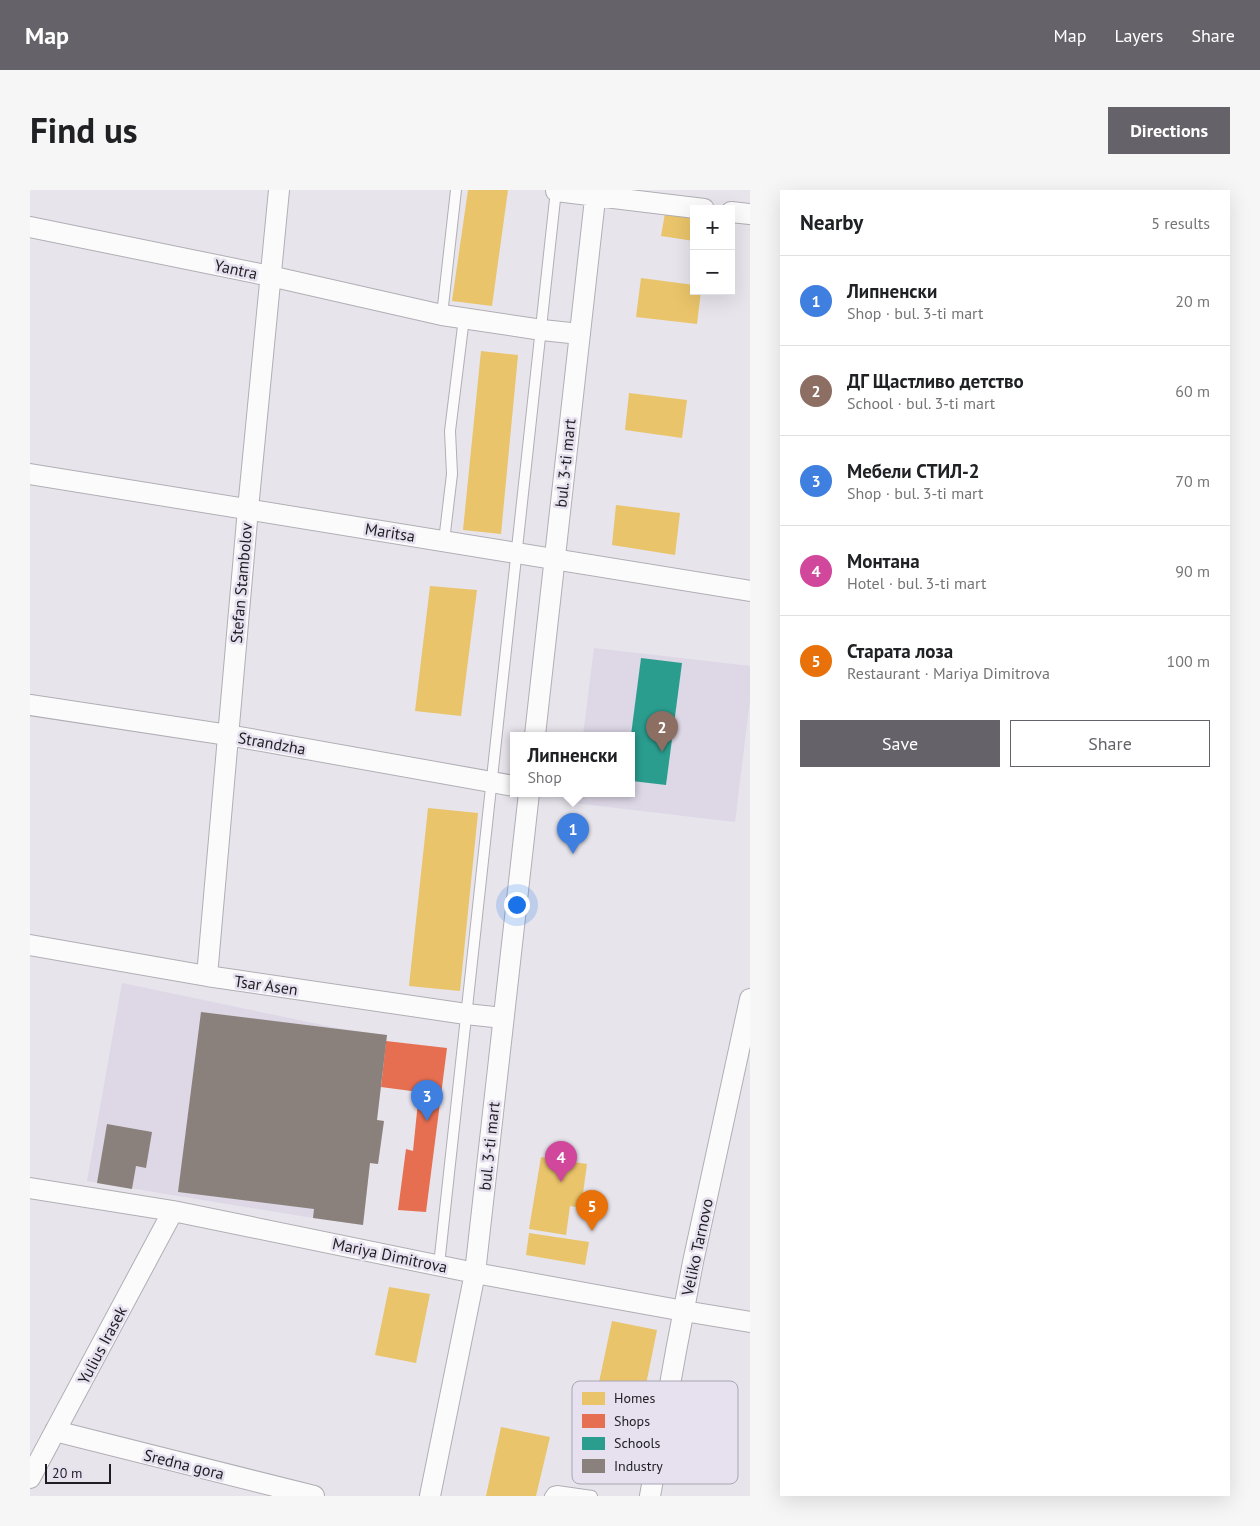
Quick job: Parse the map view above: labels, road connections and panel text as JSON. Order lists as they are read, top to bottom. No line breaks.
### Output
{"streets":{"street":["Yantra","bul. 3-ti mart","Maritsa","Stefan Stambolov","Strandzha","Tsar Asen","Veliko Tarnovo","Mariya Dimitrova","Yulius Irasek","Sredna gora"]},"crossings":[["Yantra","bul. 3-ti mart"],["Yantra","Stefan Stambolov"],["bul. 3-ti mart","Maritsa"],["bul. 3-ti mart","Tsar Asen"],["bul. 3-ti mart","Mariya Dimitrova"],["Maritsa","Stefan Stambolov"],["Stefan Stambolov","Strandzha"],["Stefan Stambolov","Tsar Asen"],["Veliko Tarnovo","Mariya Dimitrova"],["Mariya Dimitrova","Yulius Irasek"],["Yulius Irasek","Sredna gora"]],"legend":["Homes","Shops","Schools","Industry"],"scale_bar":"20 m","page":{"header":"Map","nav":["Map","Layers","Share"],"title":"Find us","buttons":["Directions",["Save","Share"]],"heading":["Nearby","5 results"],"map_buttons":["+","−"],"list":[{"mark":"1","name":"Липненски","note":"Shop · bul. 3-ti mart","value":"20 m"},{"mark":"2","name":"ДГ Щастливо детство","note":"School · bul. 3-ti mart","value":"60 m"},{"mark":"3","name":"Мебели СТИЛ-2","note":"Shop · bul. 3-ti mart","value":"70 m"},{"mark":"4","name":"Монтана","note":"Hotel · bul. 3-ti mart","value":"90 m"},{"mark":"5","name":"Старата лоза","note":"Restaurant · Mariya Dimitrova","value":"100 m"}],"pins":["2","1","3","4","5"],"popup":["Липненски","Shop"],"scale":"20 m"}}
